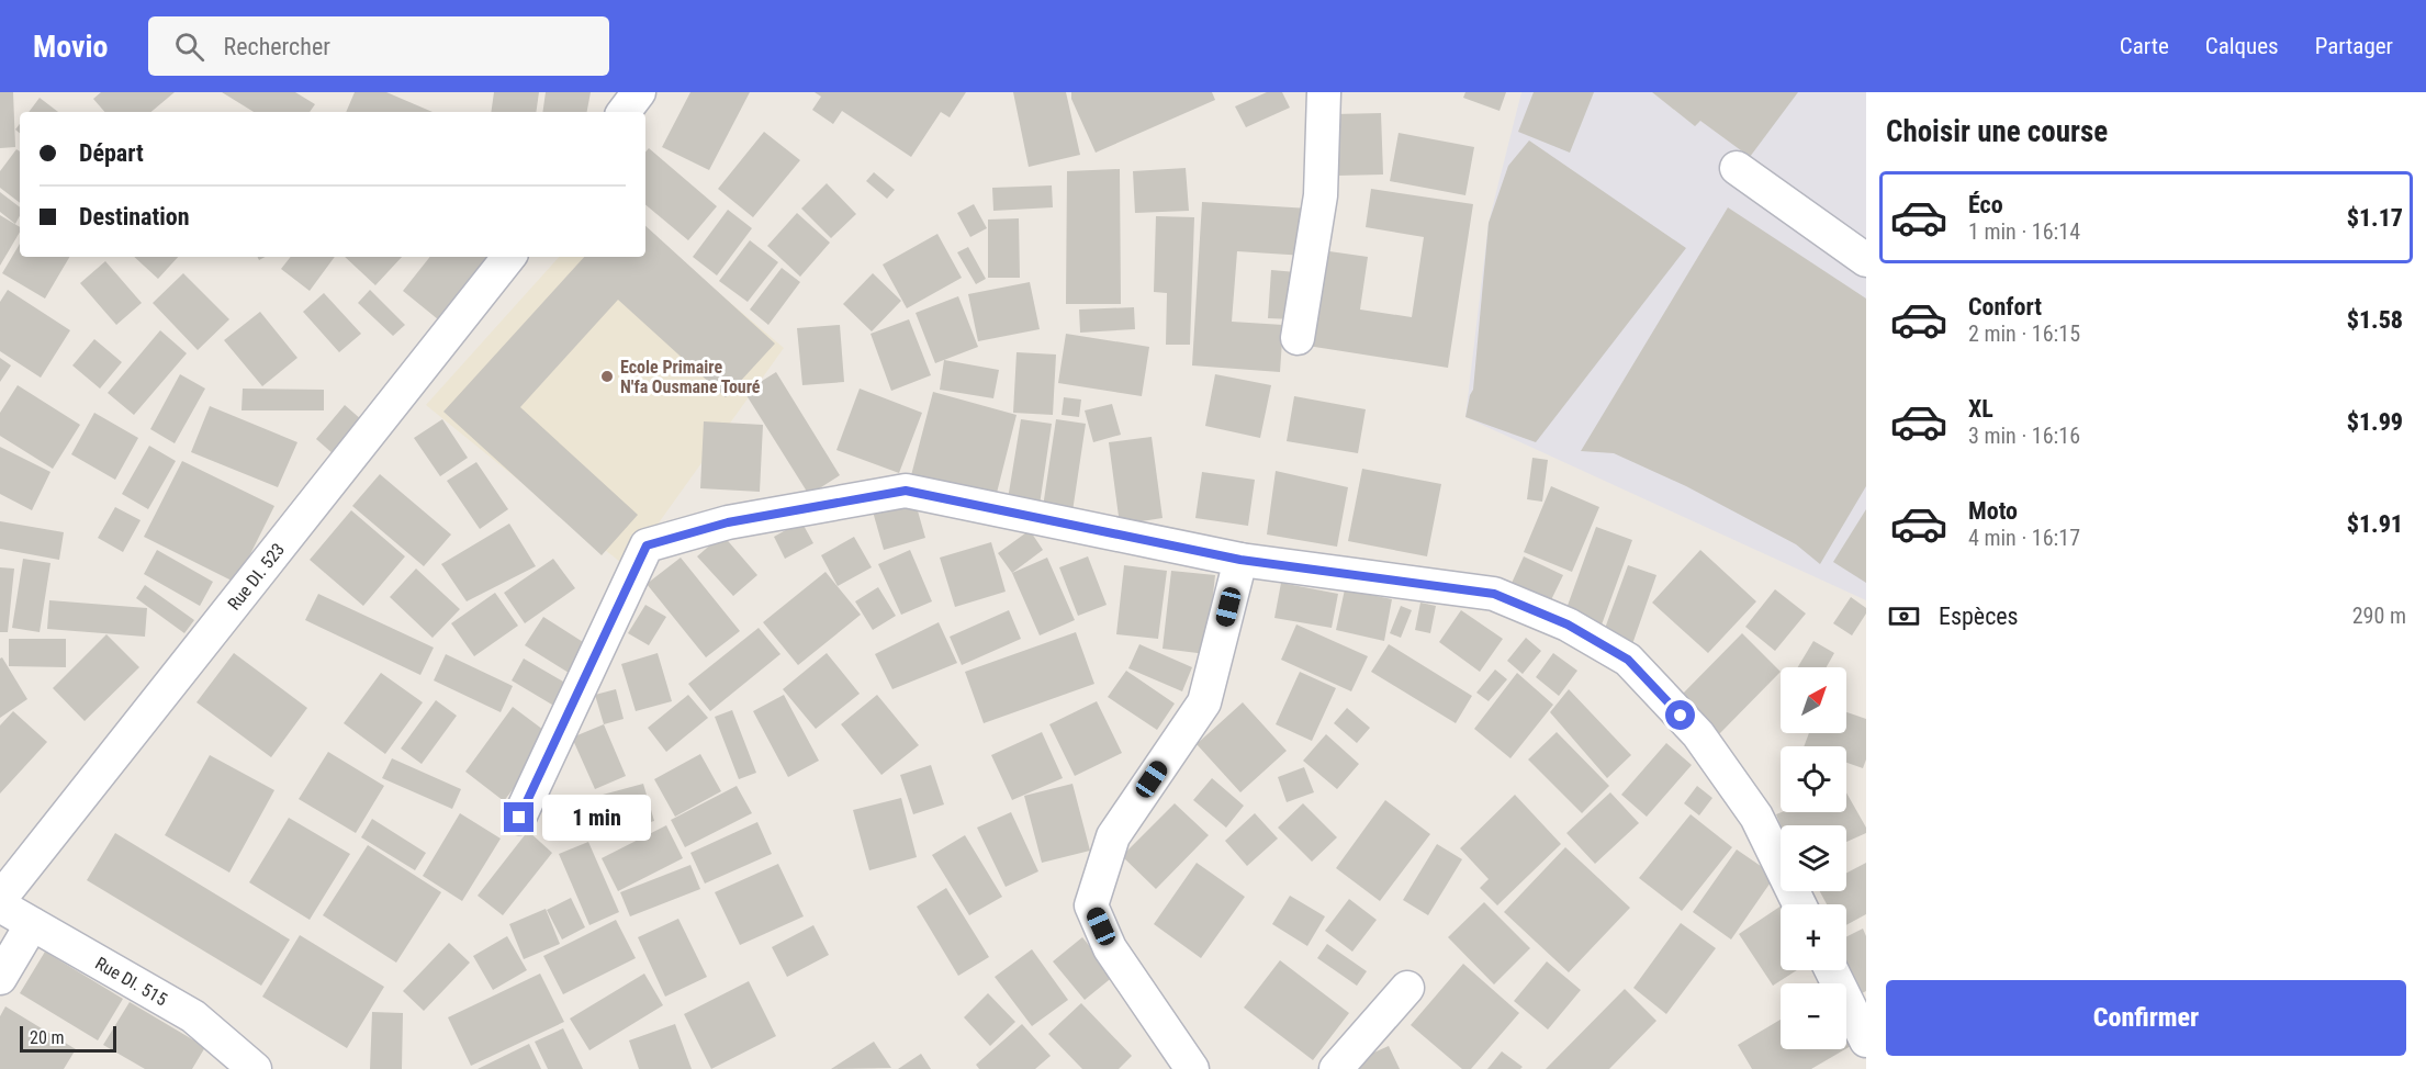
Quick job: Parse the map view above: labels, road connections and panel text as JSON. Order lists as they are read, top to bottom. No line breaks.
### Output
{"streets":{"street":["Rue DI. 523","Rue DI. 515"]},"places":["Ecole Primaire N'fa Ousmane Touré"],"scale_bar":"20 m","north":"top right","page":{"header":"Movio","search":"Rechercher","nav":["Carte","Calques","Partager"],"heading":"Choisir une course","banner":["Départ","Destination"],"list":[{"name":"Éco","note":"1 min · 16:14","value":"$1.17"},{"name":"Confort","note":"2 min · 16:15","value":"$1.58"},{"name":"XL","note":"3 min · 16:16","value":"$1.99"},{"name":"Moto","note":"4 min · 16:17","value":"$1.91"}],"pay":["Espèces","290 m"],"map_buttons":["+","−"],"bubble":"1 min","buttons":"Confirmer","scale":"20 m"}}
